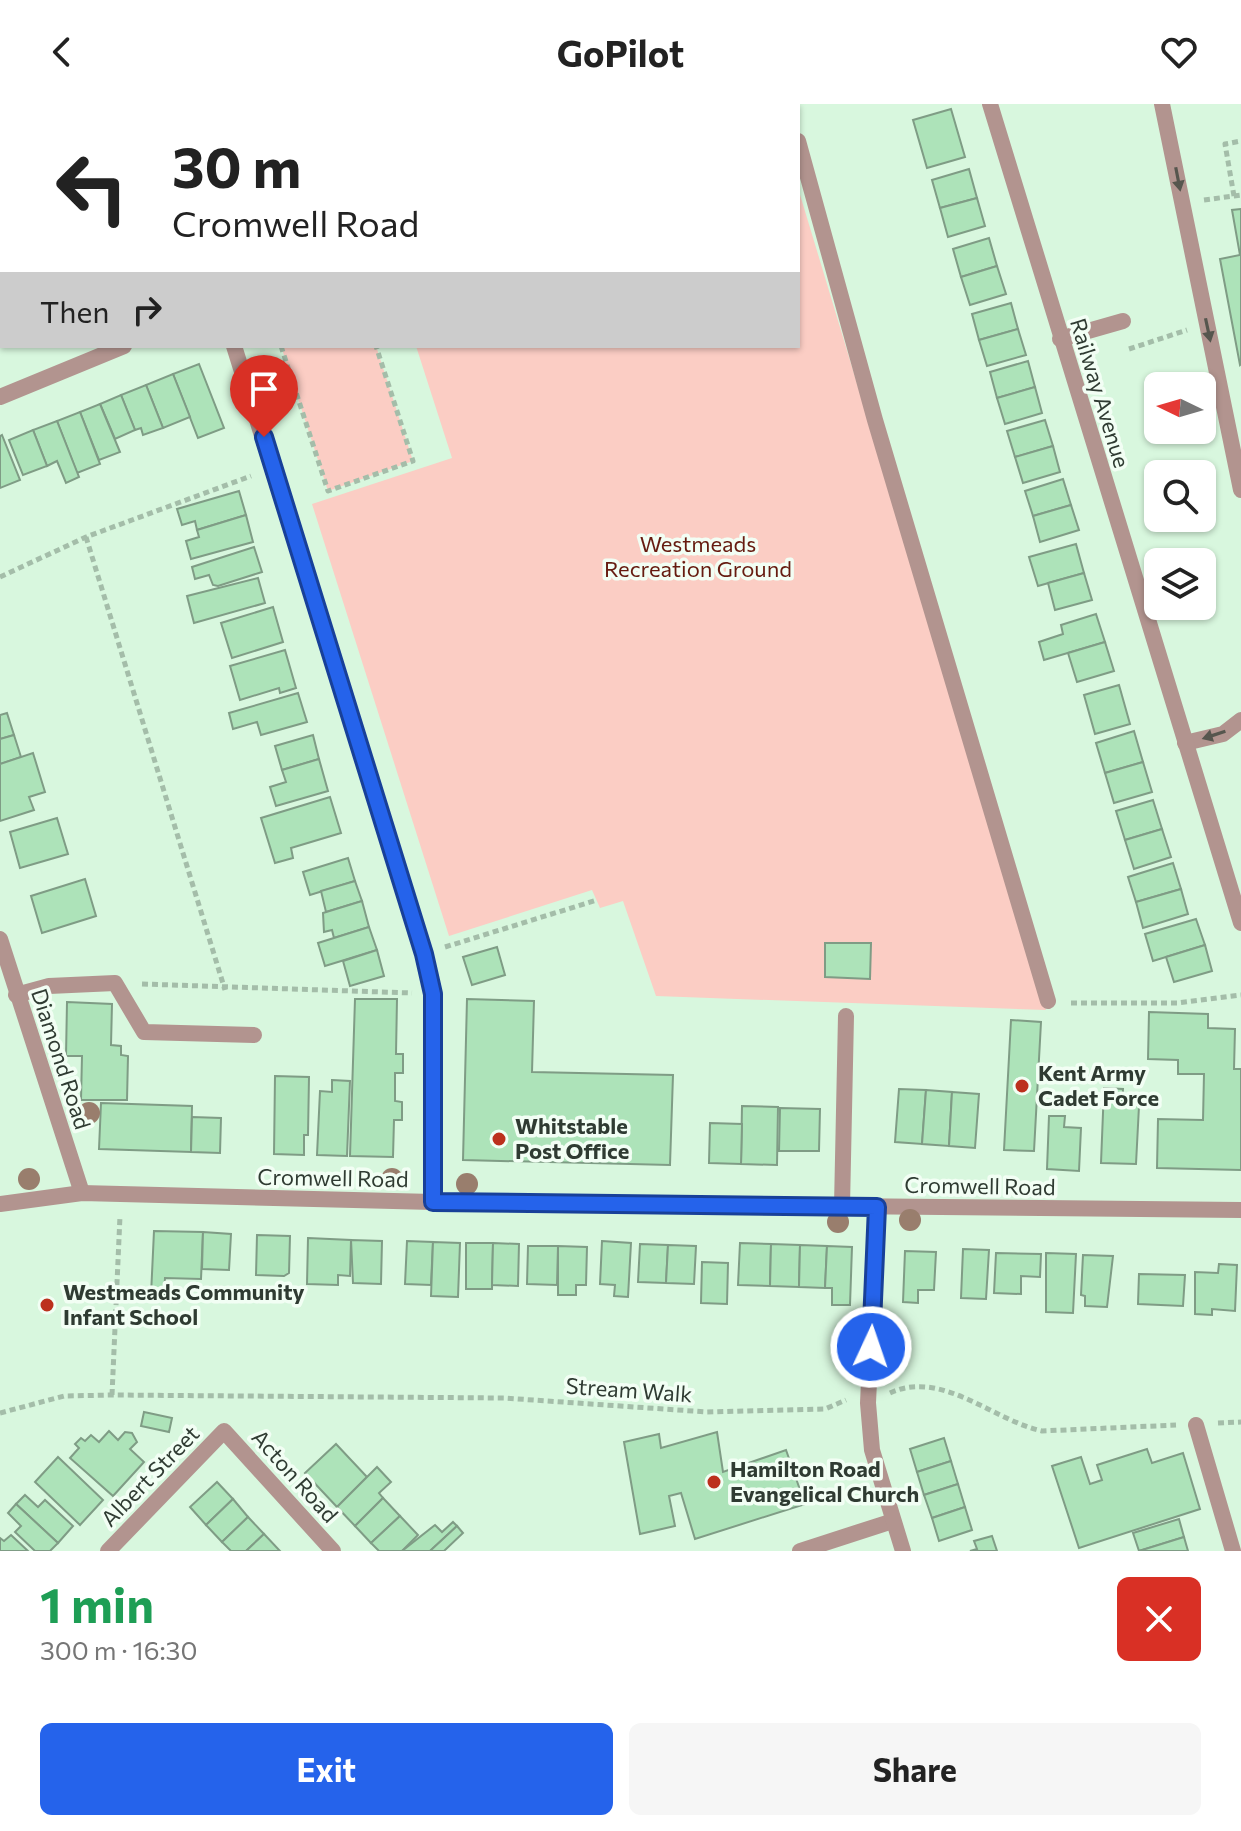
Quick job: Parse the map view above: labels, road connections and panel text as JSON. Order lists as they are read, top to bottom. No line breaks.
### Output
{"streets":{"street":["Railway Avenue","Diamond Road","Cromwell Road","Albert Street","Acton Road"],"path":["Stream Walk"]},"crossings":[["Diamond Road","Cromwell Road"],["Albert Street","Acton Road"]],"parks":["Westmeads Recreation Ground"],"places":["Kent Army Cadet Force","Whitstable Post Office","Westmeads Community Infant School","Hamilton Road Evangelical Church"],"north":"left","page":{"header":"GoPilot","turn":["30 m","Cromwell Road"],"then":"Then","heading":["1 min","300 m · 16:30"],"buttons":["Exit","Share"]}}
